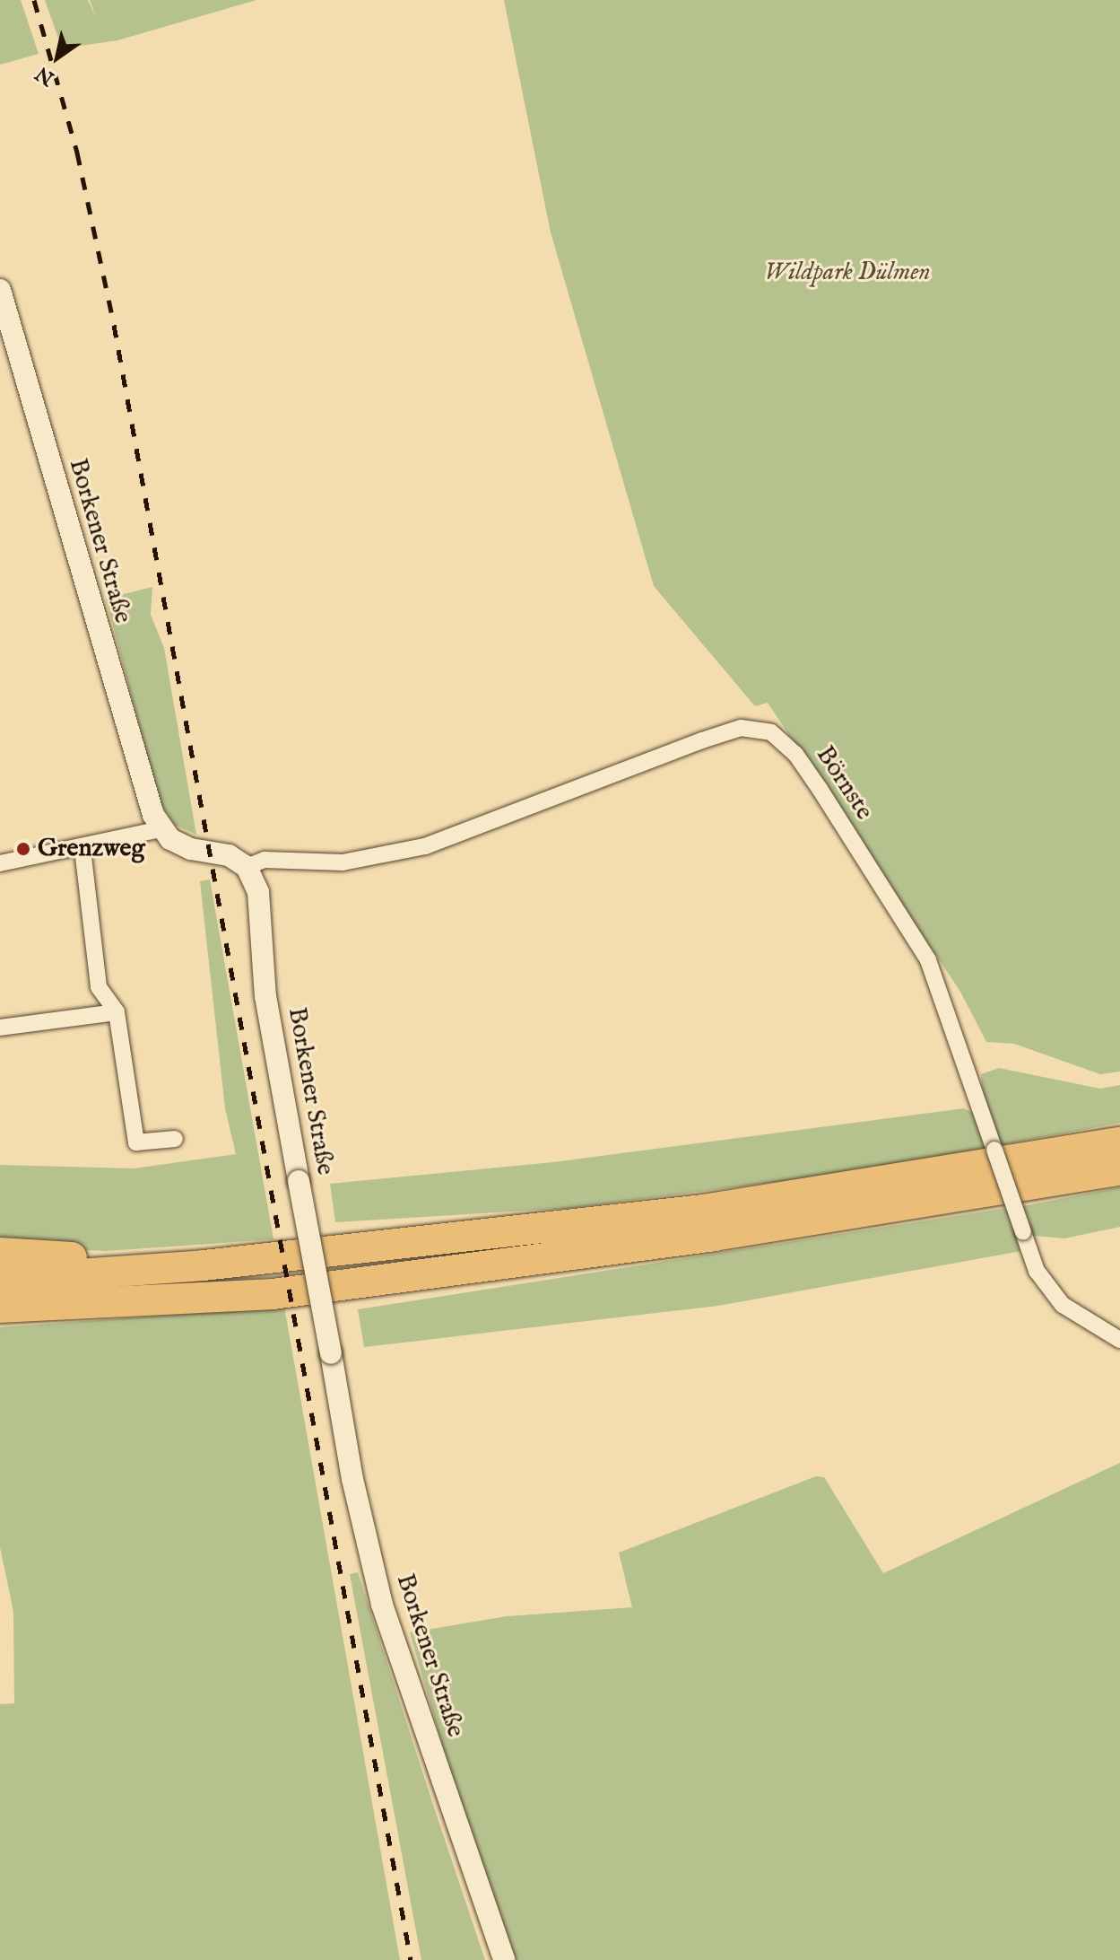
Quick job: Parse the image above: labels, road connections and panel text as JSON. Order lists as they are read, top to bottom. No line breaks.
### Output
{"streets":{"street":["Borkener Straße","Börnste"]},"crossings":[["Borkener Straße","Börnste"]],"parks":["Wildpark Dülmen"],"places":["Grenzweg"],"north":"bottom left"}
